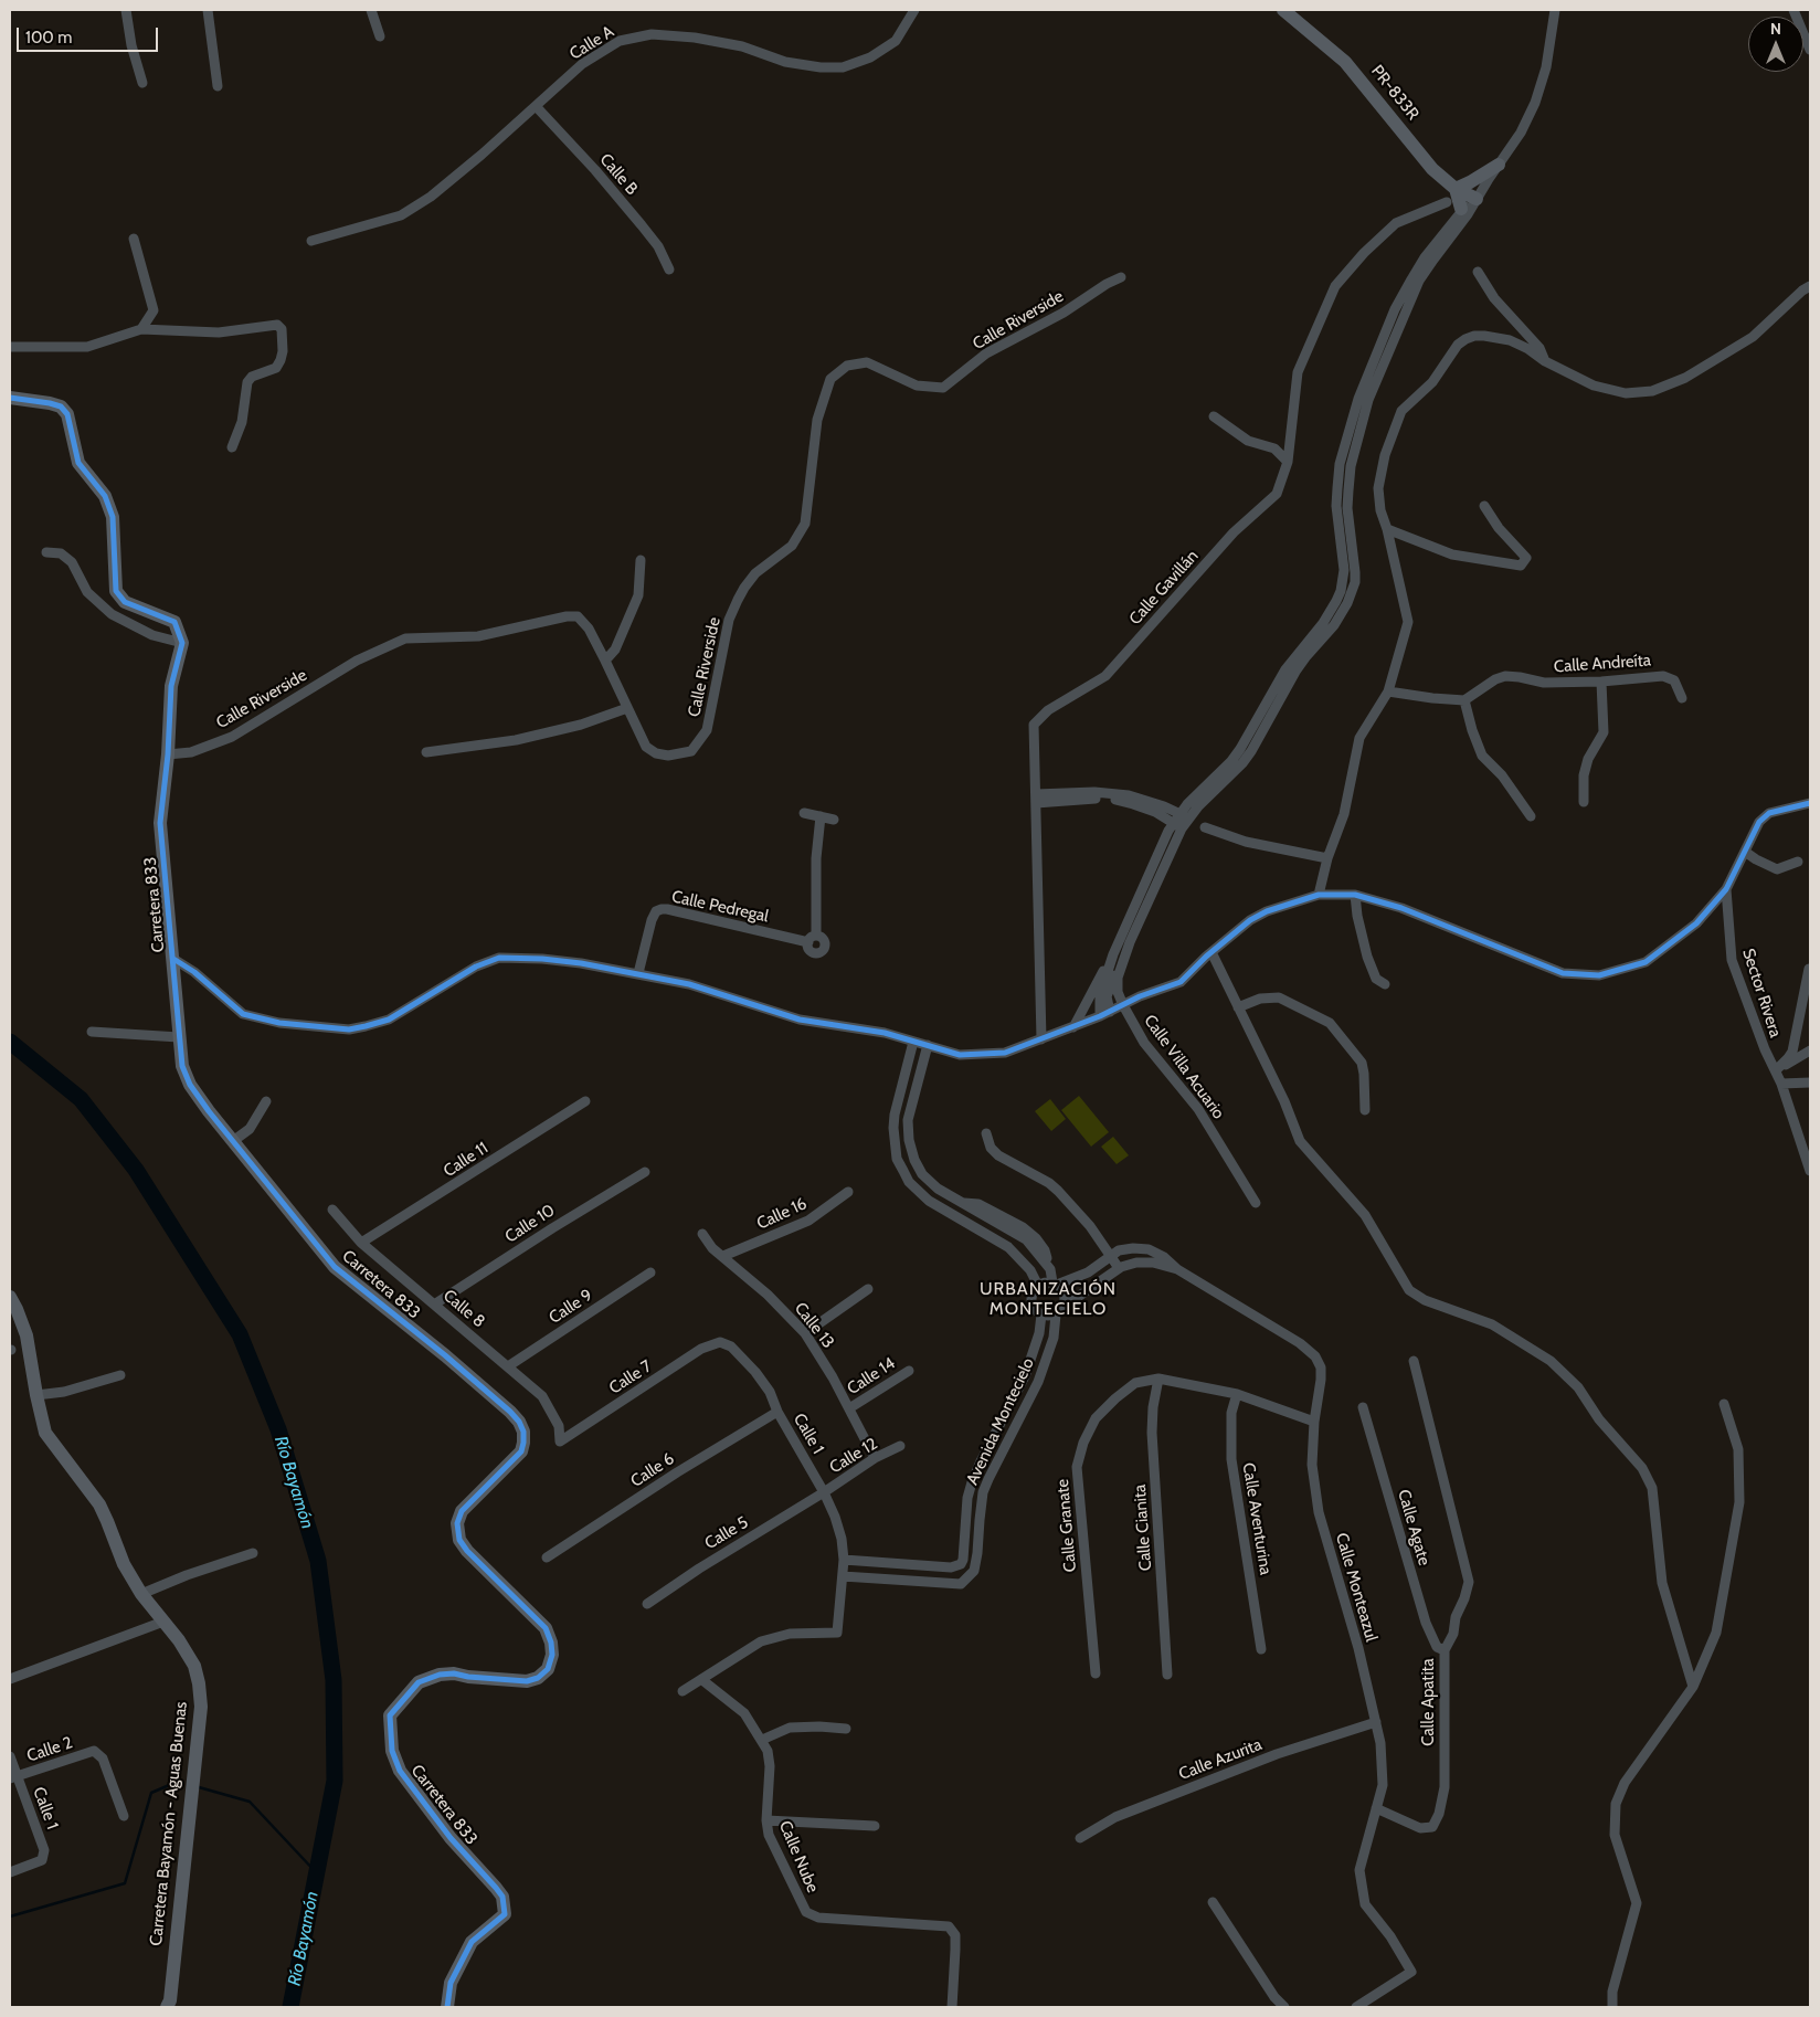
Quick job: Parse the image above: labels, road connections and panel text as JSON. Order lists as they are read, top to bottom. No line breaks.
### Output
{"streets":{"street":["Calle A","PR-833R","Calle B","Calle Riverside","Calle Gavillán","Calle Andreíta","Carretera 833","Calle Pedregal","Sector Rivera","Calle Villa Acuario","Calle 11","Calle 16","Calle 10","Calle 9","Calle 8","Calle 13","Calle 14","Calle 7","Avenida Montecielo","Calle 1","Calle 12","Calle 6","Calle Aventurina","Calle Granate","Calle Cianita","Calle Agate","Calle 5","Calle Monteazul","Calle Apatita","Calle 2","Calle Azurita","Carretera Bayamón - Aguas Buenas","Calle Nube"]},"crossings":[["Calle A","Calle B"],["Calle Riverside","Carretera 833"],["Calle 11","Calle 8"],["Calle 16","Calle 13"],["Calle 10","Calle 8"],["Calle 9","Calle 8"],["Calle 8","Calle 7"],["Calle 13","Calle 14"],["Calle 13","Calle 12"],["Calle 7","Calle 1"],["Avenida Montecielo","Calle 1"],["Avenida Montecielo","Calle Monteazul"],["Calle 1","Calle 12"],["Calle 1","Calle 6"],["Calle 1","Calle 5"],["Calle 1","Calle 2"],["Calle 1","Calle Nube"],["Calle 12","Calle 5"],["Calle Aventurina","Calle Granate"],["Calle Granate","Calle Cianita"],["Calle Granate","Calle Monteazul"],["Calle Agate","Calle Apatita"],["Calle Monteazul","Calle Apatita"],["Calle Monteazul","Calle Azurita"]],"districts":["URBANIZACIÓN MONTECIELO"],"water":["Río Bayamón"],"scale_bar":"100 m","north":"top"}
